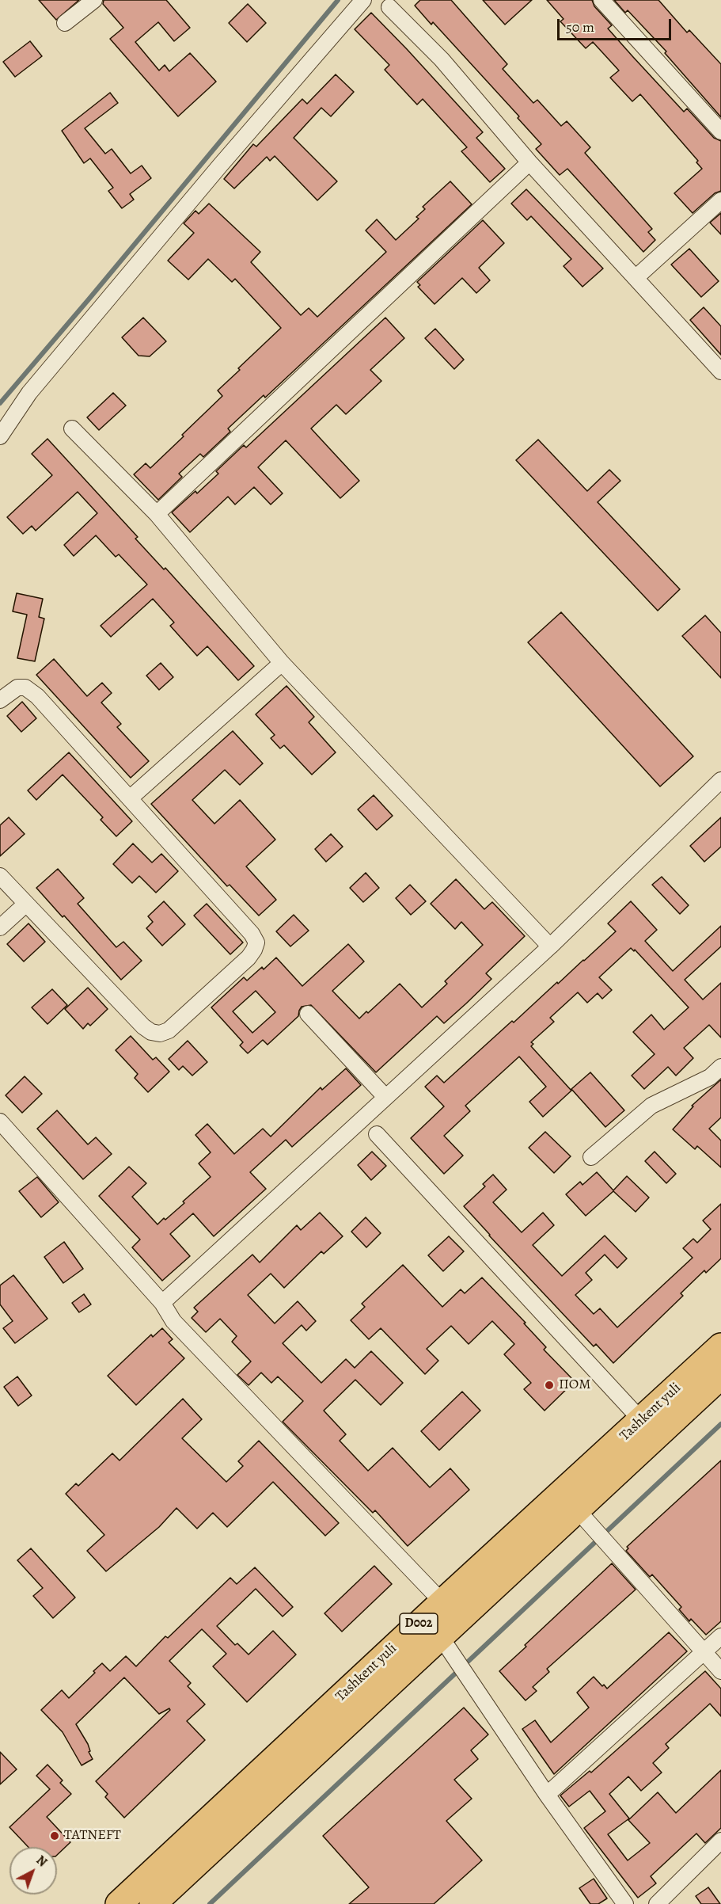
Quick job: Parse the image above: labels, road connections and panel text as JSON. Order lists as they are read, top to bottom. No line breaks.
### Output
{"streets":{"highway":["Tashkent yuli","D002"]},"places":["ПОМ","TATNEFT"],"scale_bar":"50 m","north":"top right"}
